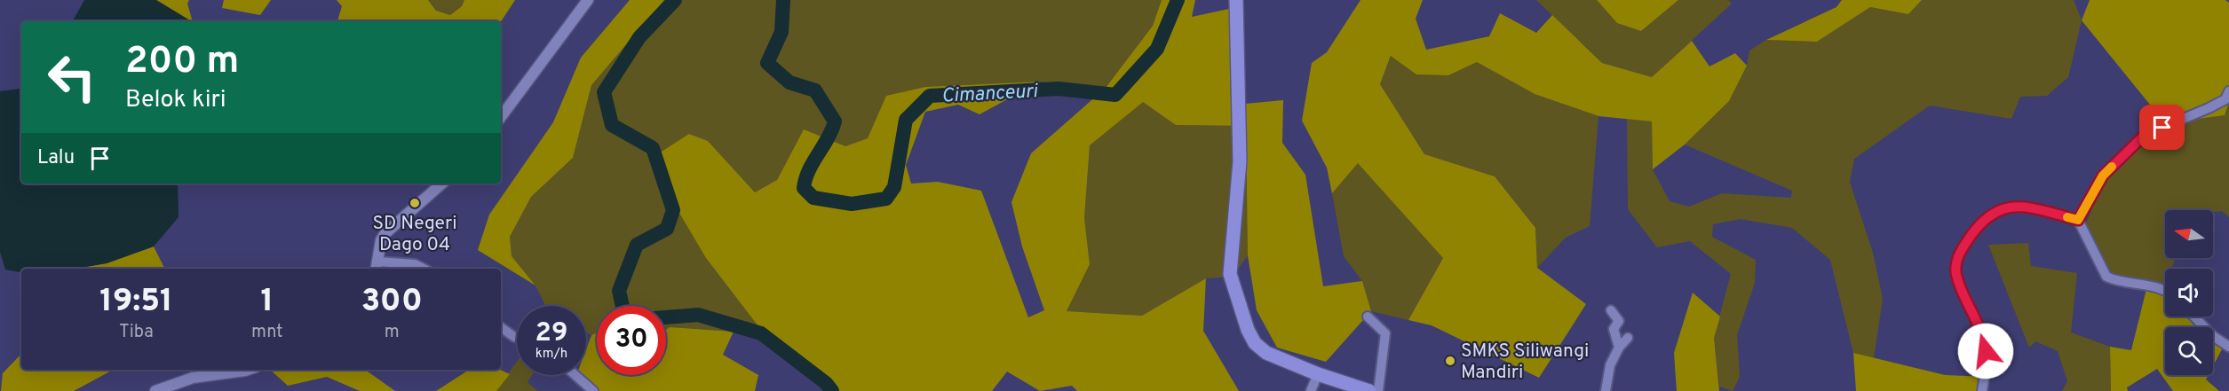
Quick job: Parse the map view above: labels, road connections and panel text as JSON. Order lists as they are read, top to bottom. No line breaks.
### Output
{"water":["Cimanceuri"],"places":["SD Negeri Dago 04","SMKS Siliwangi Mandiri"],"north":"left","page":{"turn":["200 m","Belok kiri"],"then":"Lalu","eta":["19:51","Tiba","1","mnt","300","m"],"speed":"29 km/h","limit":"30"}}
